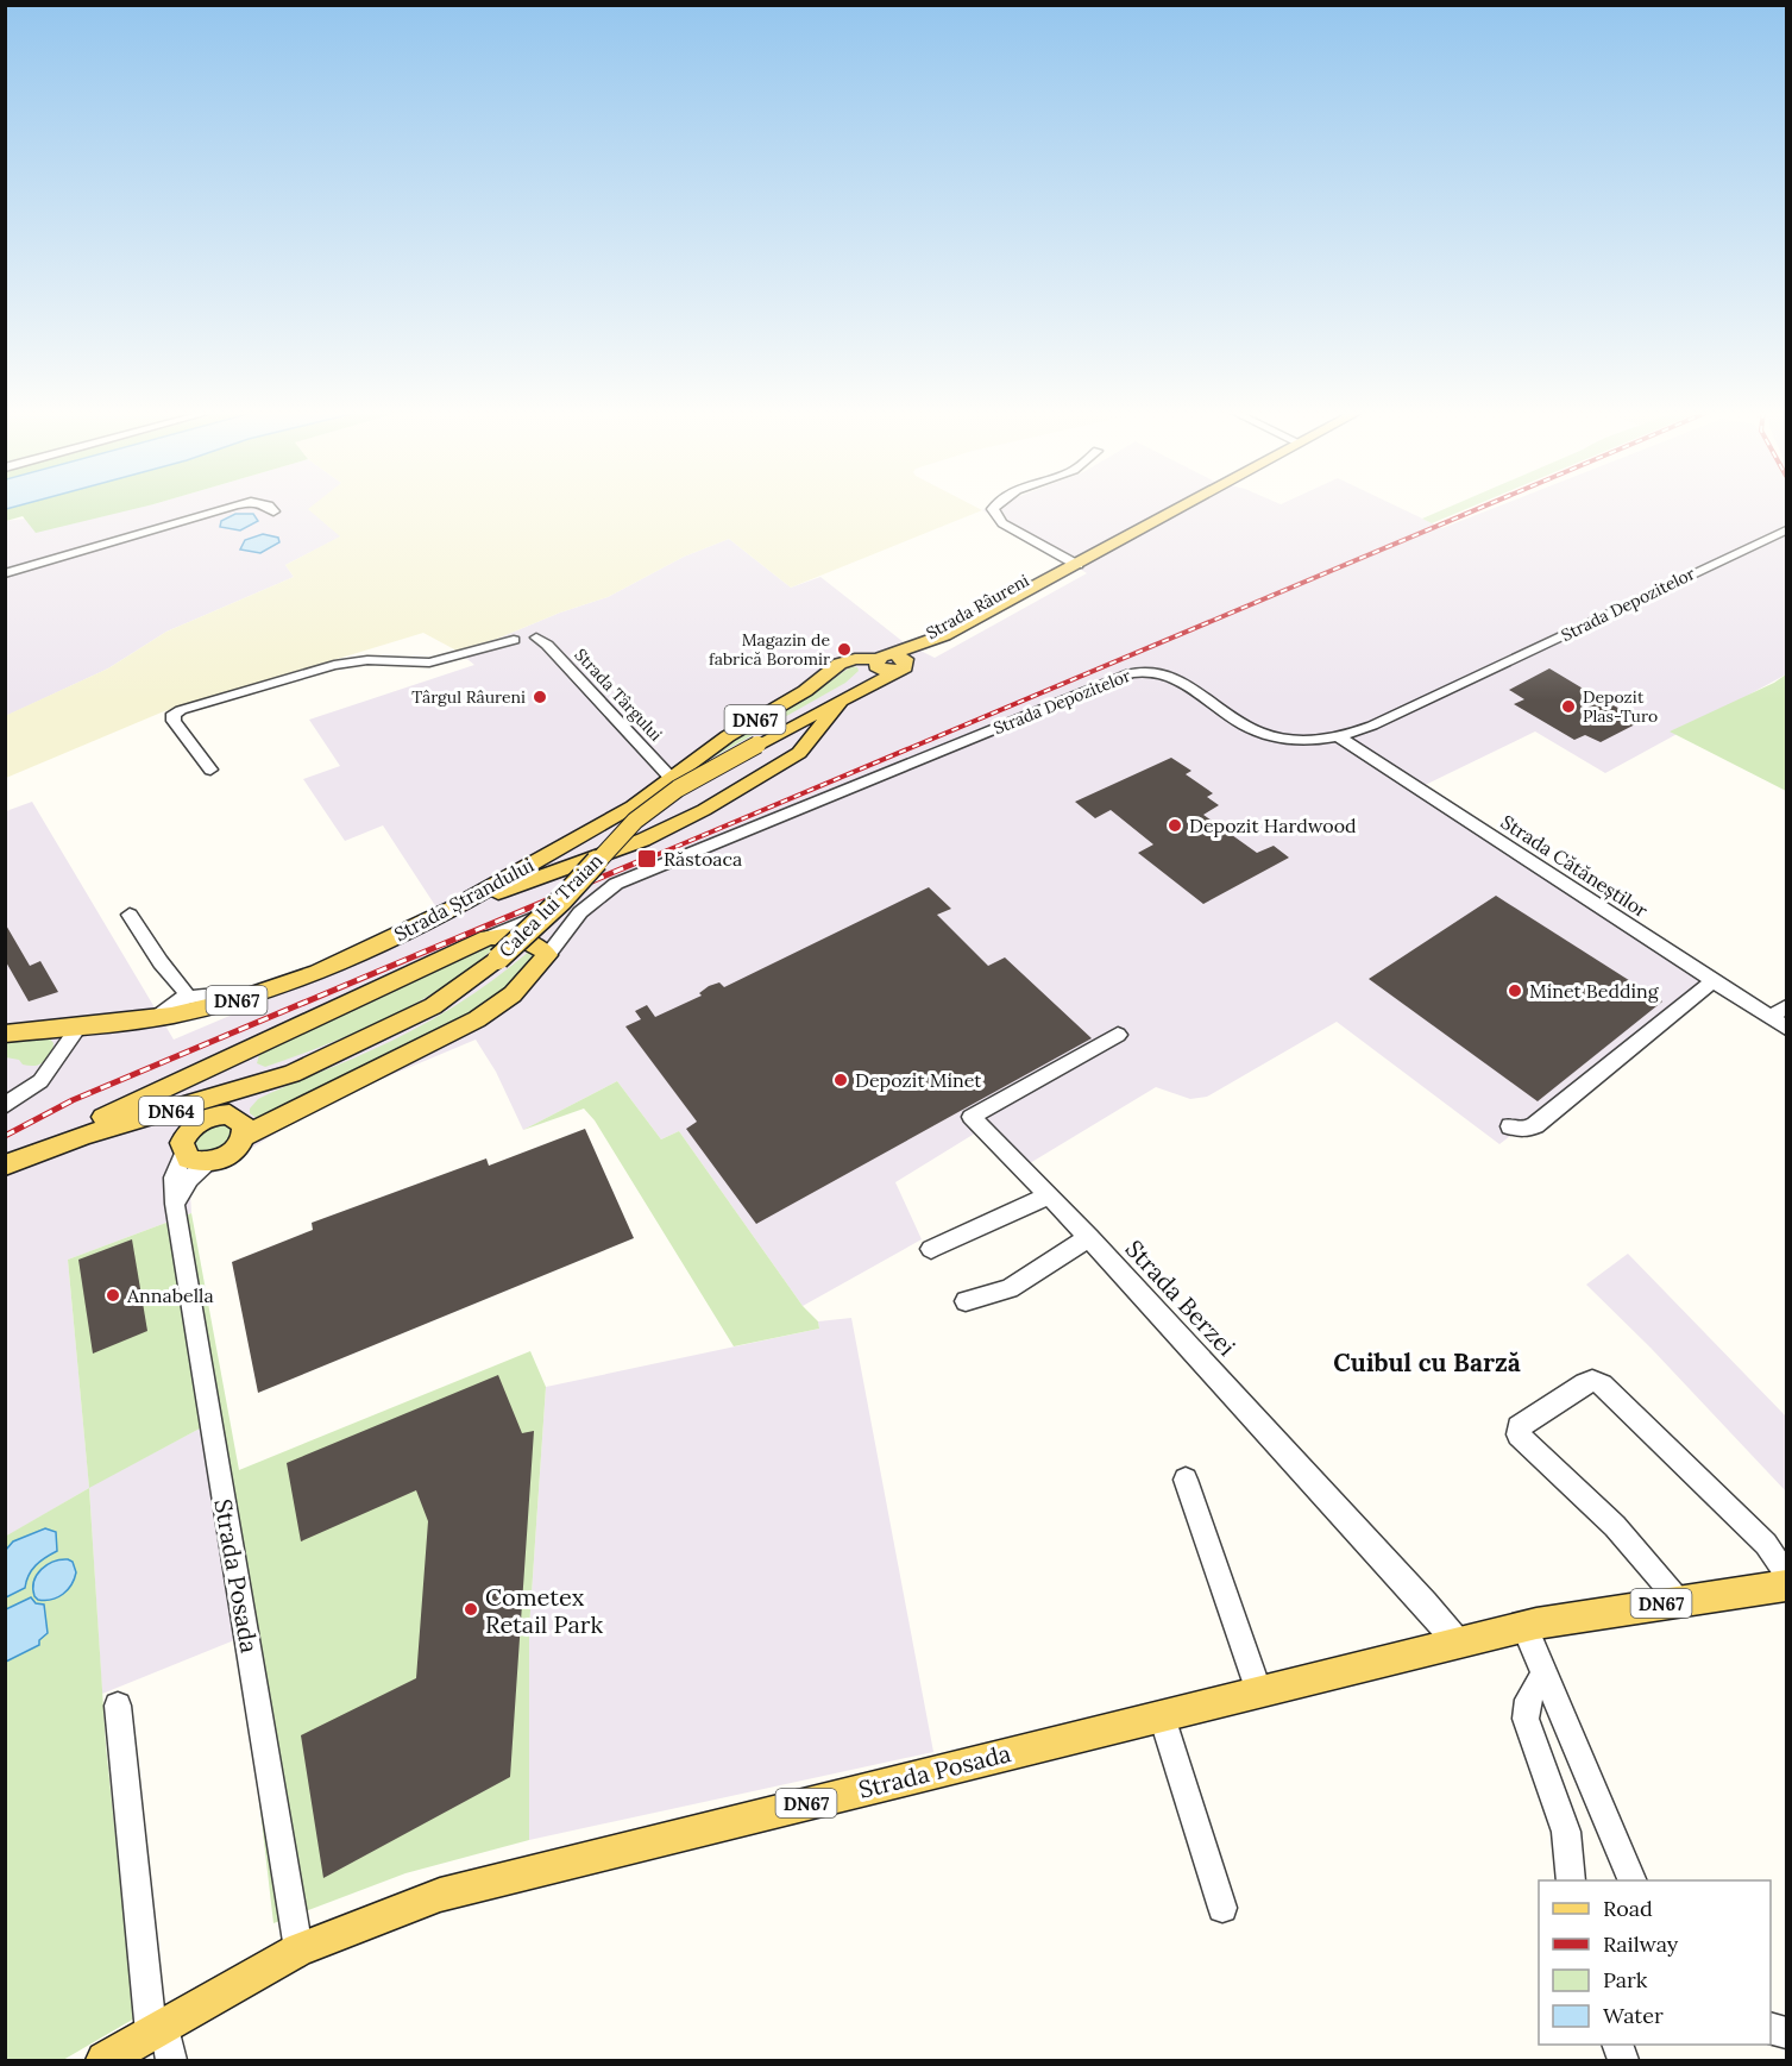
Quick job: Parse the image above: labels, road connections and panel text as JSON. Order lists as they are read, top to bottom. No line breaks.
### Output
{"streets":{"main road":["Strada Râureni","DN67","Strada Ștrandului","Calea lui Traian","DN64","Strada Posada"],"street":["Strada Depozitelor","Strada Târgului","Strada Cătăneștilor","Strada Berzei"]},"crossings":[["Strada Depozitelor","Strada Cătăneștilor"],["Strada Râureni","Strada Ștrandului"],["Strada Râureni","Calea lui Traian"],["Strada Târgului","Strada Ștrandului"],["DN67","Strada Ștrandului"],["DN67","Calea lui Traian"],["DN67","Strada Posada"],["Strada Ștrandului","Calea lui Traian"],["Strada Berzei","Strada Posada"]],"districts":["Cuibul cu Barză"],"places":{"other":["Magazin de fabrică Boromir","Târgul Râureni","Depozit Plas-Turo","Depozit Hardwood","Minet Bedding","Depozit Minet","Annabella","Cometex Retail Park"],"transit":["Răstoaca"]},"legend":["Road","Railway","Park","Water"]}
